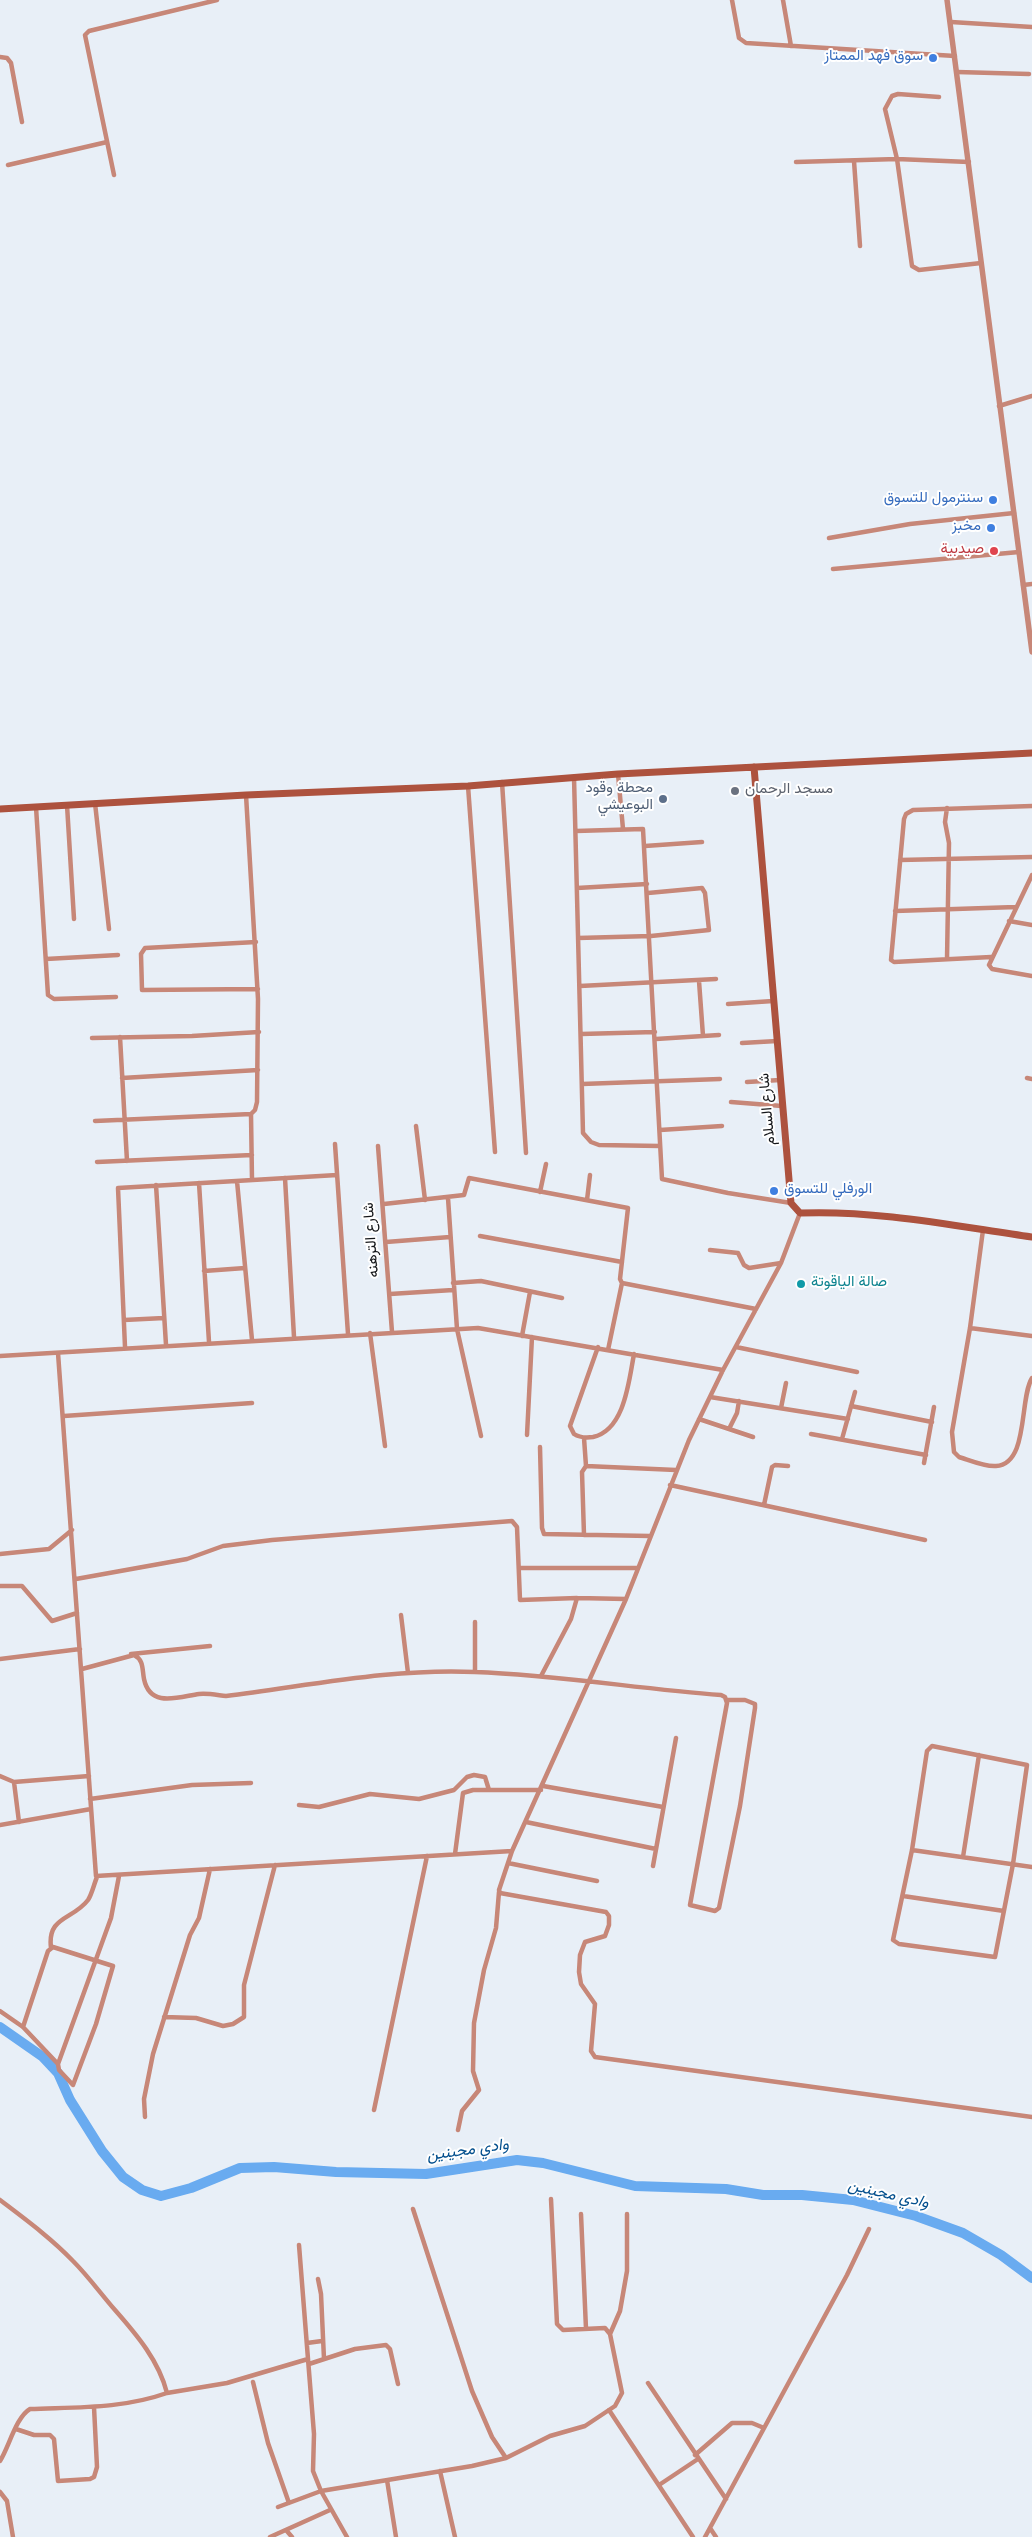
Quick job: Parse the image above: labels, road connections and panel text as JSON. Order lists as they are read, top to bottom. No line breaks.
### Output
{"streets":{"main road":["شارع السلام"],"street":["شارع الترهنه"]},"water":["وادي مجينين"],"places":["سوق فهد الممتاز","سنترمول للتسوق","مخبز","صيدبية","مسجد الرحمان","محطة وقود البوعيشي","الورفلي للتسوق","صالة الياقوتة"]}
